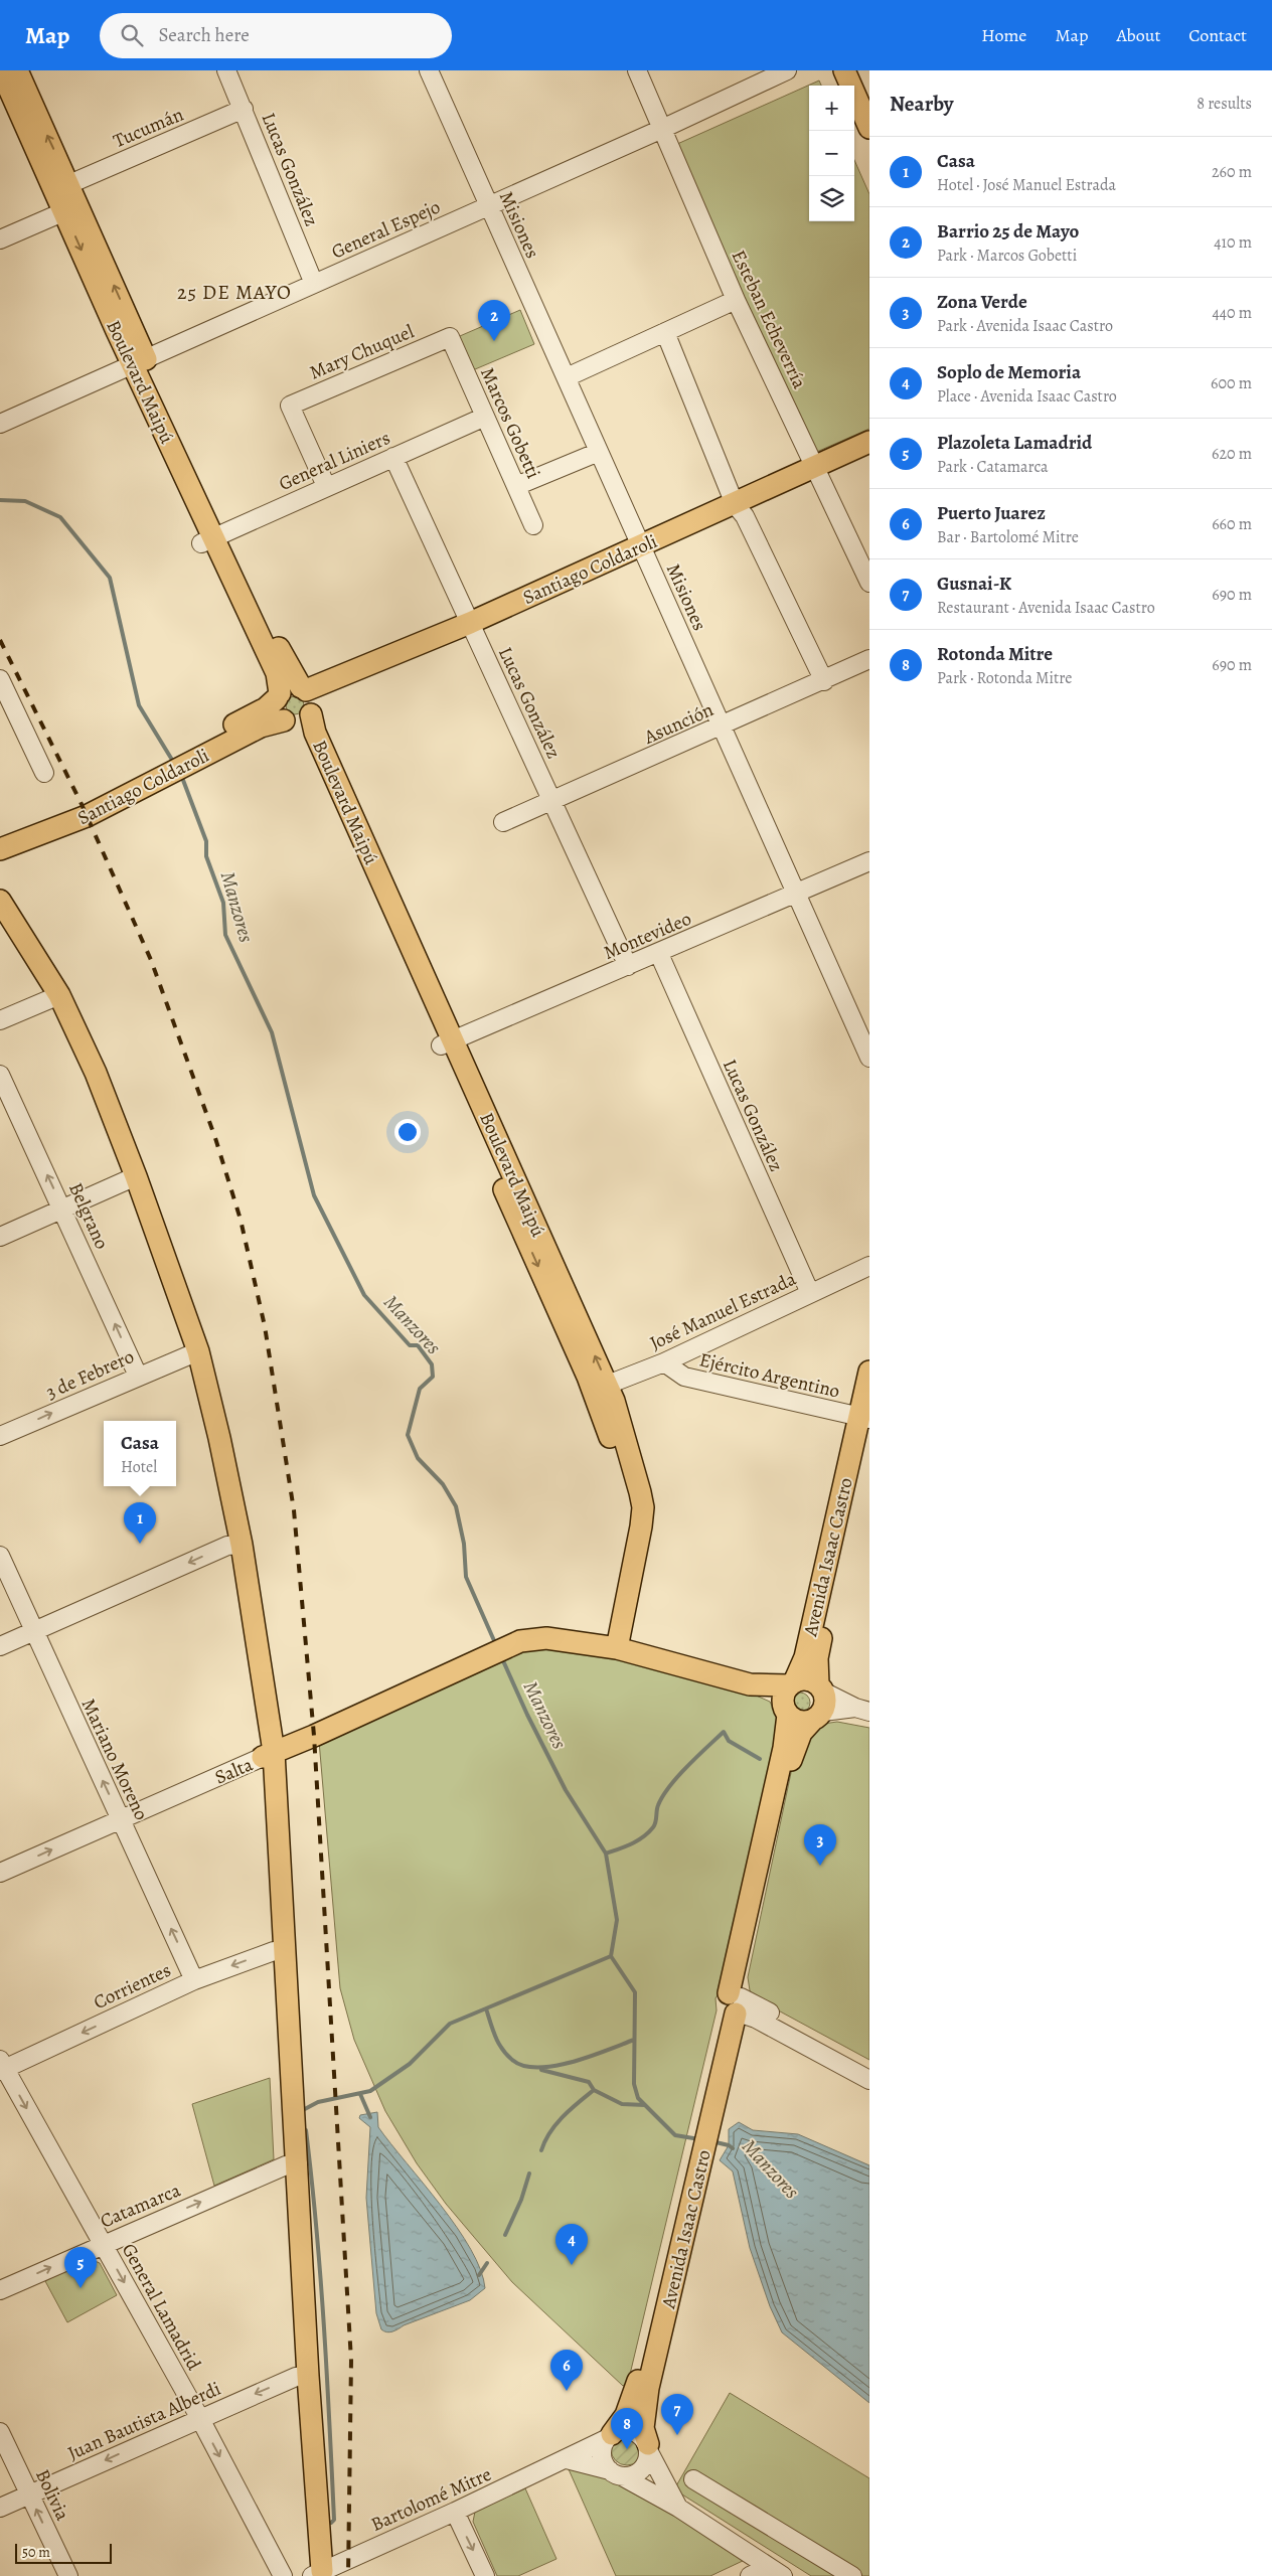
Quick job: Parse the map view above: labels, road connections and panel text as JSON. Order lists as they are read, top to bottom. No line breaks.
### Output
{"streets":{"main road":["Boulevard Maipú","Santiago Coldaroli","Avenida Isaac Castro","Salta"],"street":["Tucumán","Lucas González","Misiones","General Espejo","Esteban Echeverría","Mary Chuquel","Marcos Gobetti","General Liniers","Asunción","Montevideo","Belgrano","José Manuel Estrada","3 de Febrero","Ejército Argentino","Mariano Moreno","Corrientes","Catamarca","General Lamadrid","Juan Bautista Alberdi","Bolivia","Bartolomé Mitre"]},"crossings":[["Tucumán","Lucas González"],["Tucumán","Boulevard Maipú"],["Lucas González","General Espejo"],["Lucas González","General Liniers"],["Lucas González","Santiago Coldaroli"],["Lucas González","Asunción"],["Lucas González","Montevideo"],["Lucas González","José Manuel Estrada"],["Misiones","General Espejo"],["Misiones","Santiago Coldaroli"],["Misiones","Asunción"],["Misiones","Montevideo"],["General Espejo","Esteban Echeverría"],["General Espejo","Boulevard Maipú"],["Esteban Echeverría","Santiago Coldaroli"],["Mary Chuquel","Marcos Gobetti"],["Mary Chuquel","General Liniers"],["Boulevard Maipú","General Liniers"],["Boulevard Maipú","Santiago Coldaroli"],["Boulevard Maipú","Montevideo"],["Boulevard Maipú","José Manuel Estrada"],["Boulevard Maipú","Salta"],["Marcos Gobetti","General Liniers"],["Belgrano","3 de Febrero"],["José Manuel Estrada","Ejército Argentino"],["Ejército Argentino","Avenida Isaac Castro"],["Avenida Isaac Castro","Bartolomé Mitre"],["Mariano Moreno","Salta"],["Mariano Moreno","Corrientes"],["Corrientes","General Lamadrid"],["Catamarca","General Lamadrid"],["General Lamadrid","Juan Bautista Alberdi"],["Juan Bautista Alberdi","Bolivia"]],"one_way":["Belgrano","3 de Febrero","Mariano Moreno","Corrientes","Catamarca","General Lamadrid","Juan Bautista Alberdi","Bolivia"],"districts":["25 DE MAYO"],"water":["Manzores"],"scale_bar":"50 m","page":{"header":"Map","search":"Search here","nav":["Home","Map","About","Contact"],"heading":["Nearby","8 results"],"map_buttons":["+","−"],"list":[{"mark":"1","name":"Casa","note":"Hotel · José Manuel Estrada","value":"260 m"},{"mark":"2","name":"Barrio 25 de Mayo","note":"Park · Marcos Gobetti","value":"410 m"},{"mark":"3","name":"Zona Verde","note":"Park · Avenida Isaac Castro","value":"440 m"},{"mark":"4","name":"Soplo de Memoria","note":"Place · Avenida Isaac Castro","value":"600 m"},{"mark":"5","name":"Plazoleta Lamadrid","note":"Park · Catamarca","value":"620 m"},{"mark":"6","name":"Puerto Juarez","note":"Bar · Bartolomé Mitre","value":"660 m"},{"mark":"7","name":"Gusnai-K","note":"Restaurant · Avenida Isaac Castro","value":"690 m"},{"mark":"8","name":"Rotonda Mitre","note":"Park · Rotonda Mitre","value":"690 m"}],"pins":["2","1","3","4","5","6","7","8"],"popup":["Casa","Hotel"],"scale":"50 m"}}
